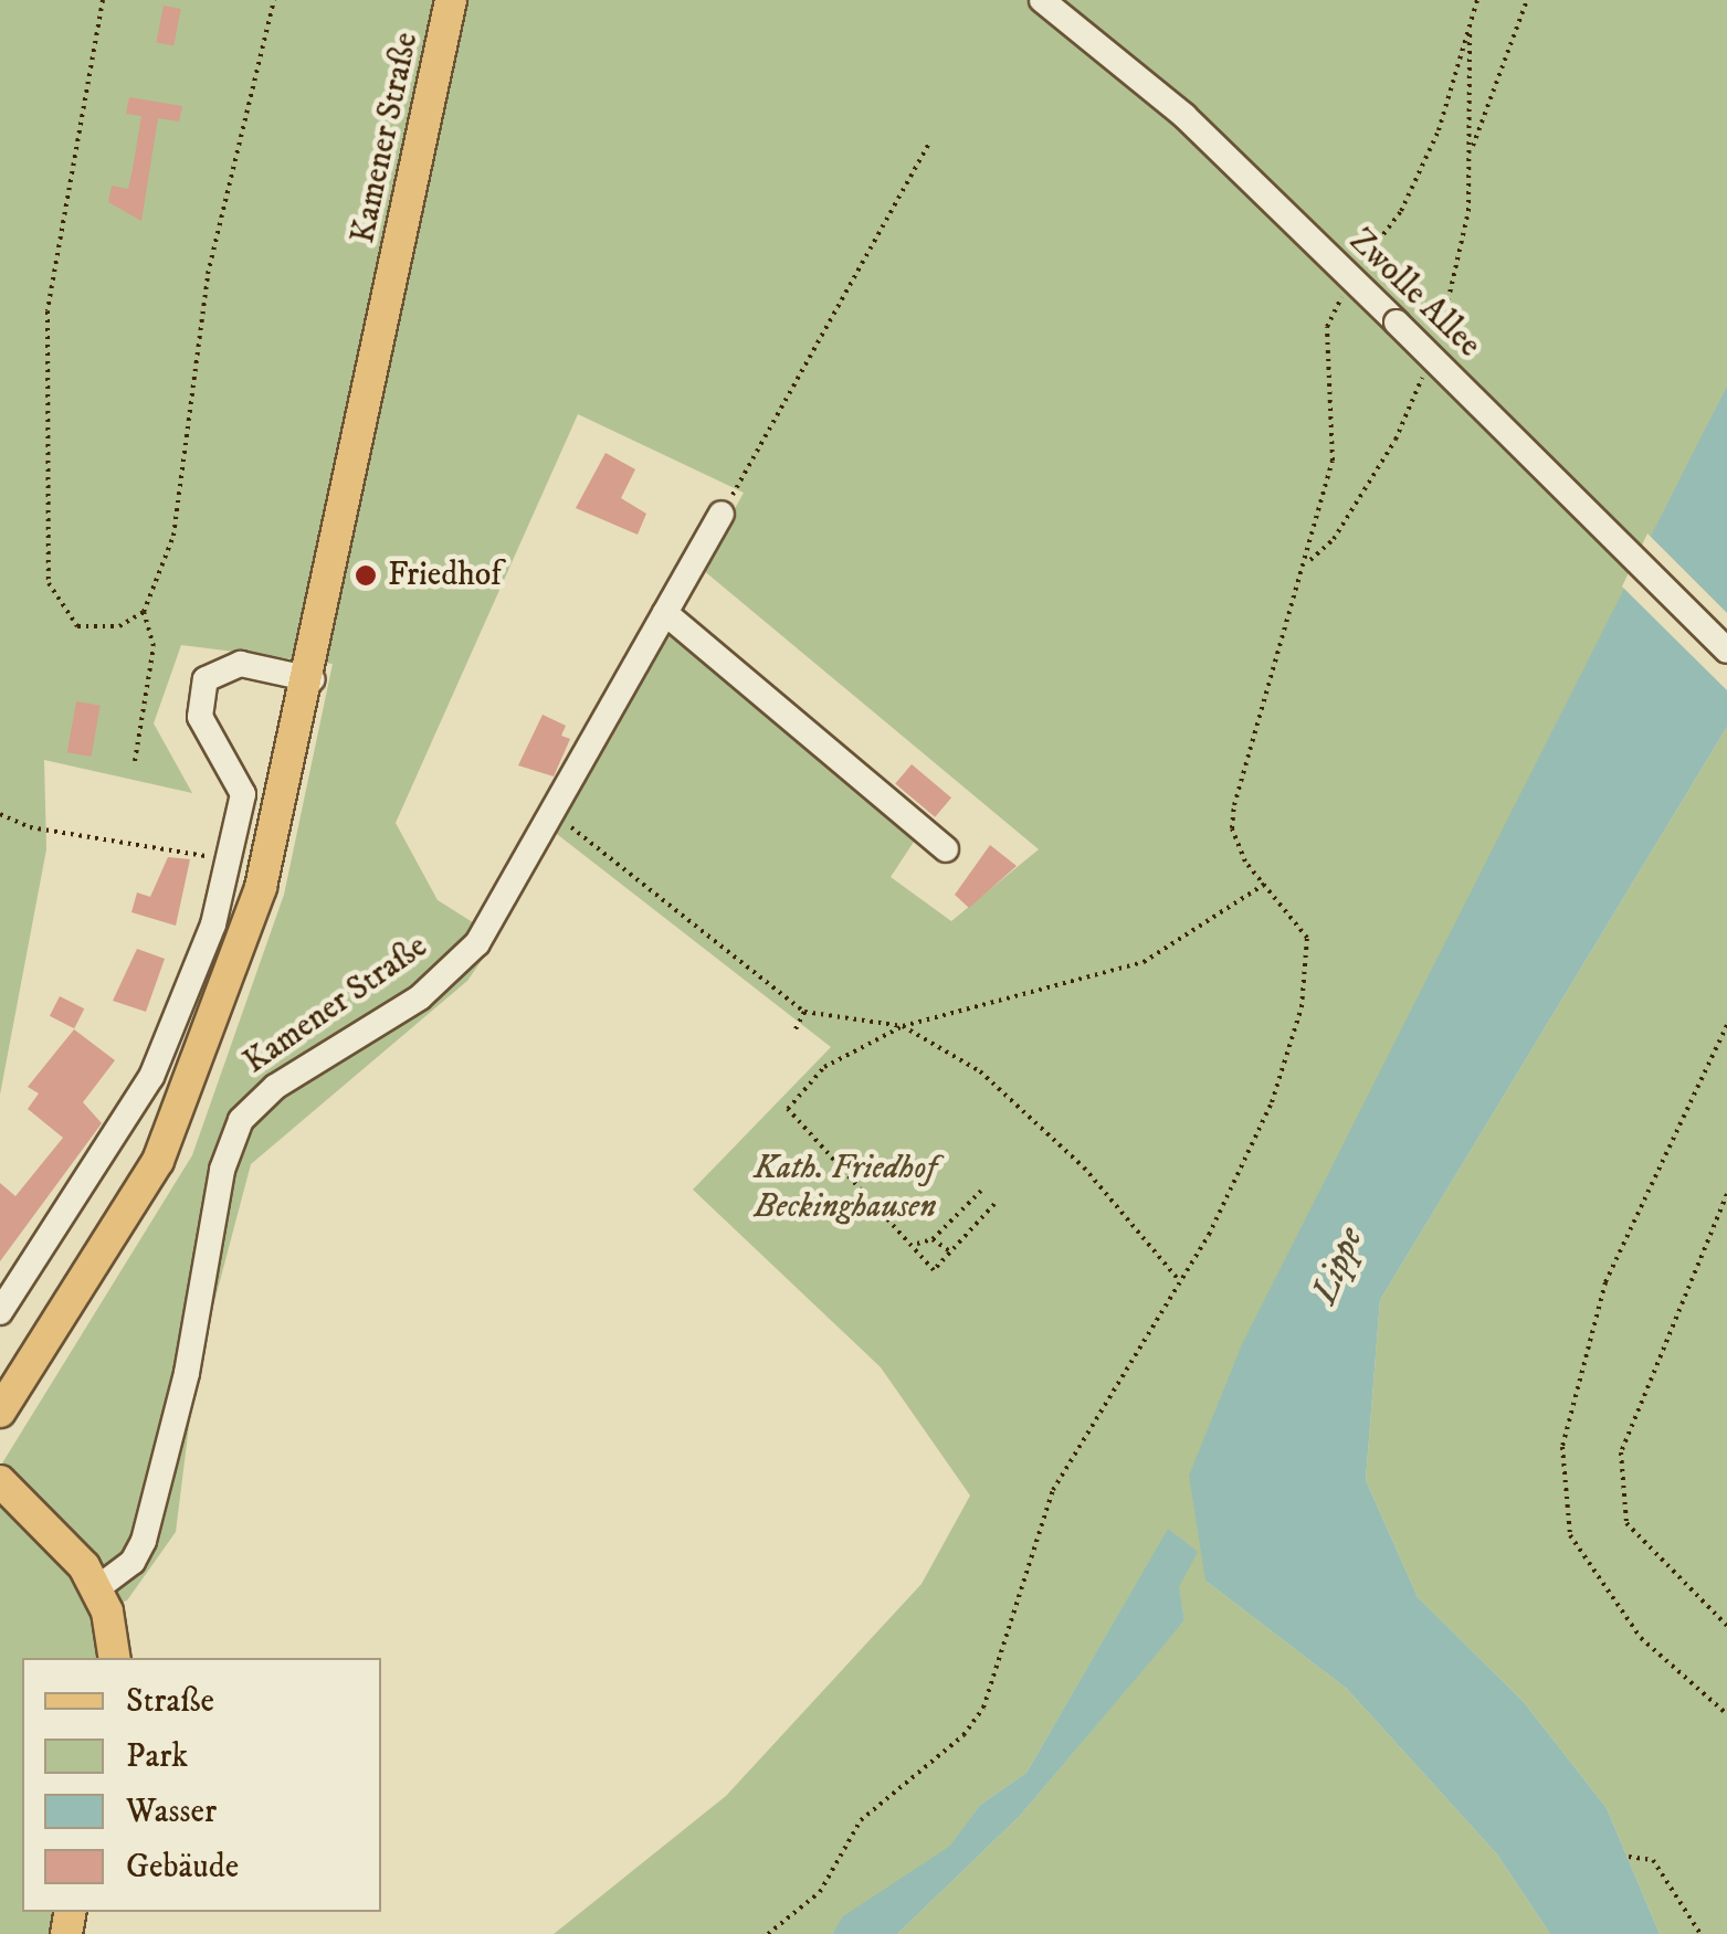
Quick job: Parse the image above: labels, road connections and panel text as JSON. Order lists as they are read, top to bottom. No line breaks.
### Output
{"streets":{"main road":["Kamener Straße"],"street":["Zwolle Allee"]},"water":["Lippe"],"parks":["Kath. Friedhof Beckinghausen"],"places":["Friedhof"],"legend":["Straße","Park","Wasser","Gebäude"]}
